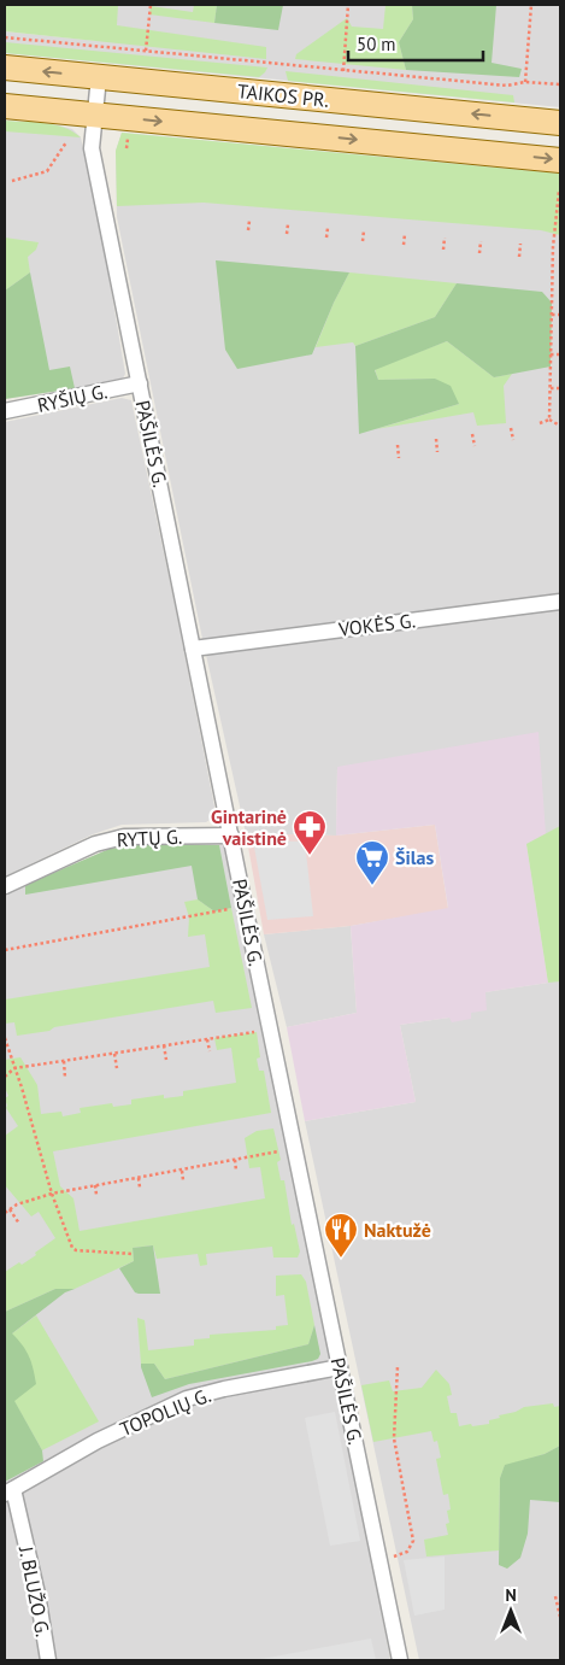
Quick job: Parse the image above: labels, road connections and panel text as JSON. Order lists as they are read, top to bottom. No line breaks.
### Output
{"streets":{"main road":["TAIKOS PR."],"street":["RYŠIŲ G.","PAŠILĖS G.","VOKĖS G.","RYTŲ G.","TOPOLIŲ G.","J. BLUŽO G."]},"crossings":[["TAIKOS PR.","PAŠILĖS G."],["RYŠIŲ G.","PAŠILĖS G."],["PAŠILĖS G.","VOKĖS G."],["PAŠILĖS G.","RYTŲ G."],["PAŠILĖS G.","TOPOLIŲ G."],["TOPOLIŲ G.","J. BLUŽO G."]],"places":{"pharmacy":["Gintarinė vaistinė"],"supermarket":["Šilas"],"restaurant":["Naktužė"]},"scale_bar":"50 m","north":"top"}
